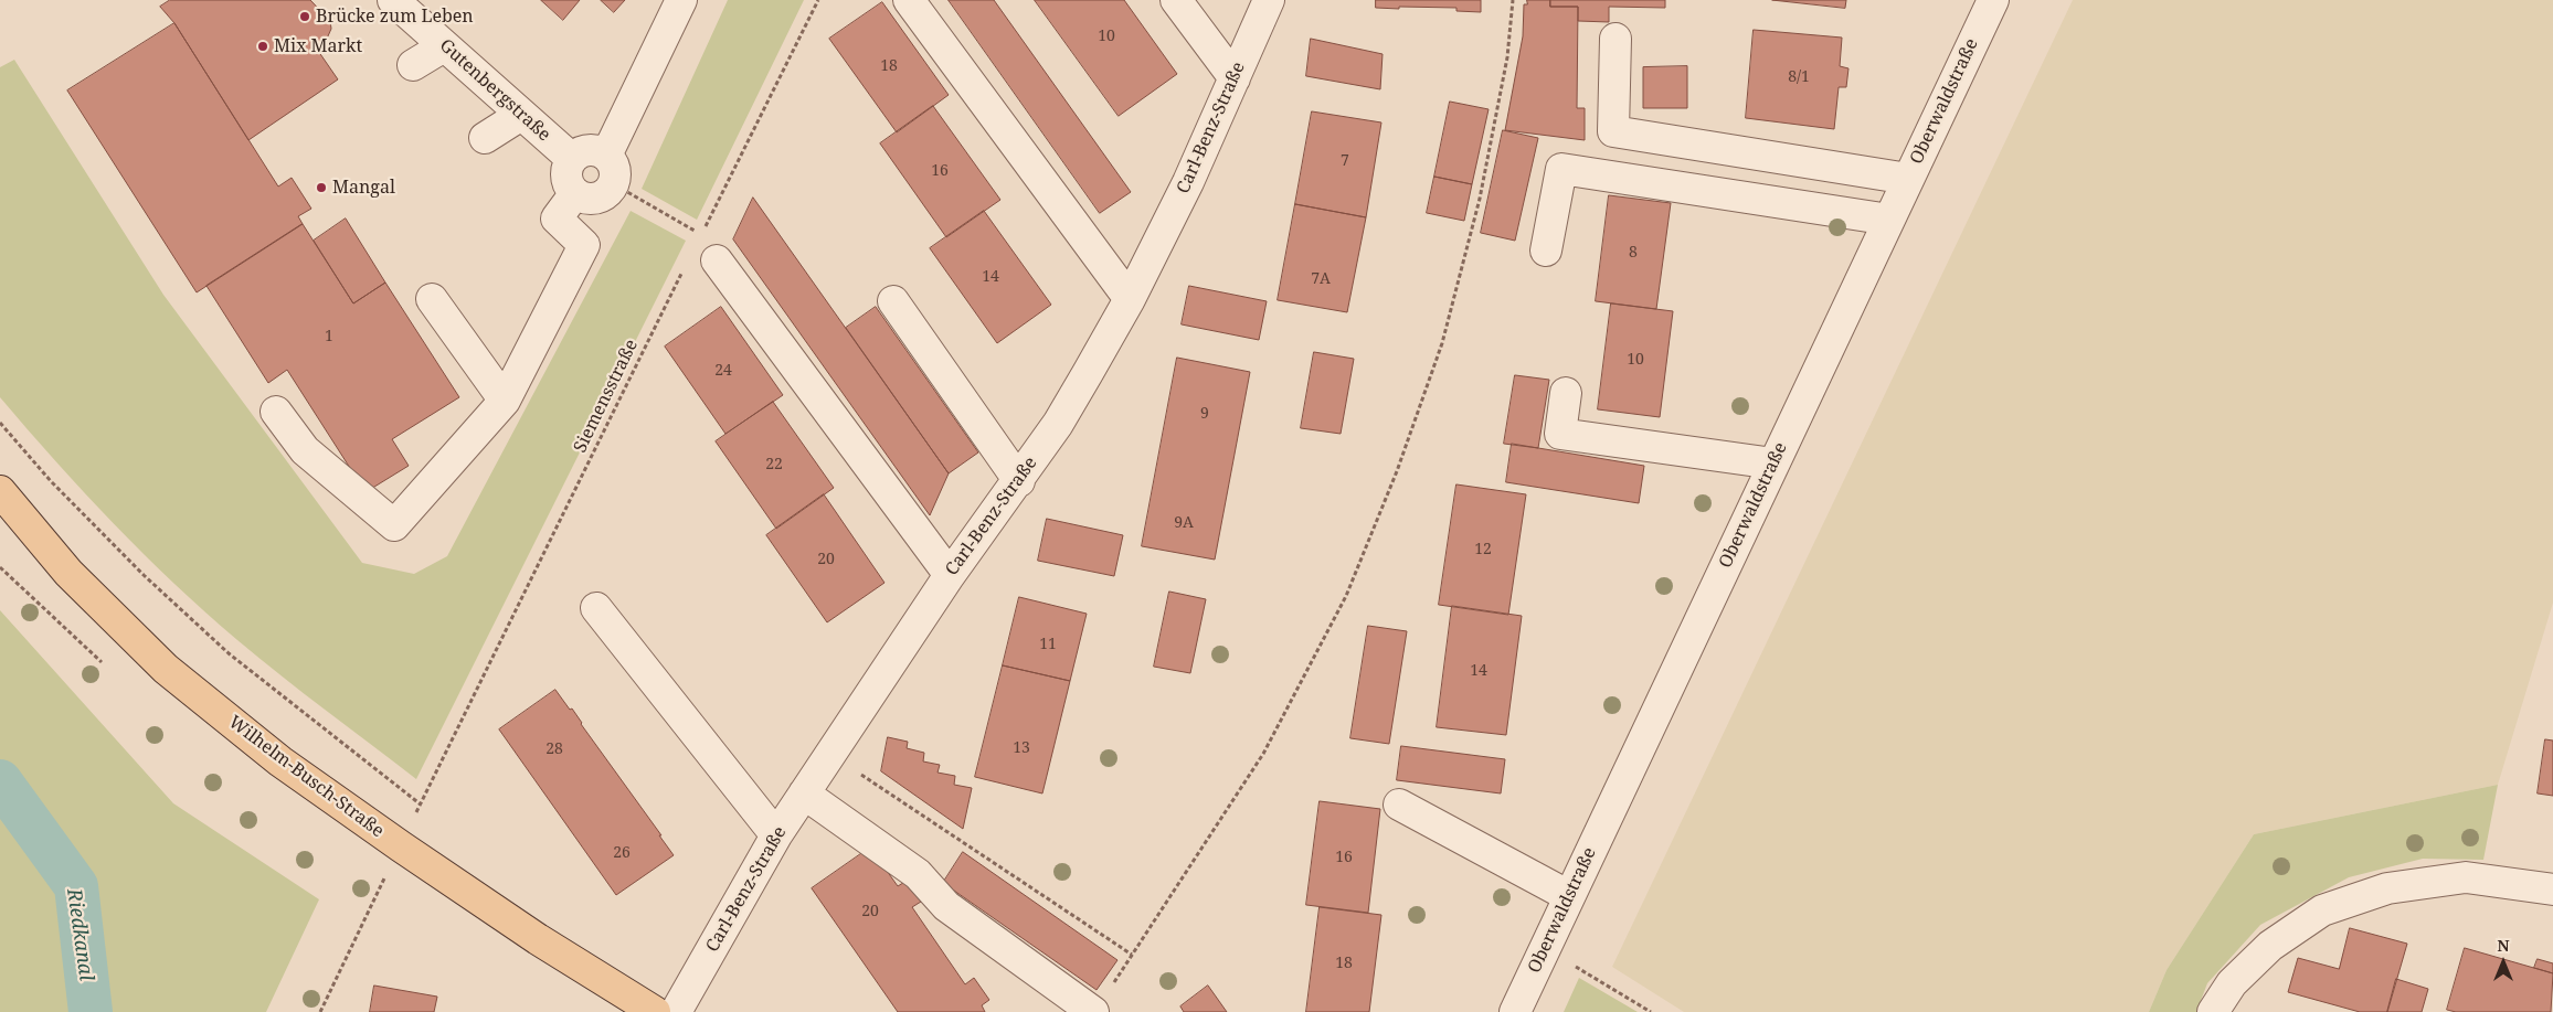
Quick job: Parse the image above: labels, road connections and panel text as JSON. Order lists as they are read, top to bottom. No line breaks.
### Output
{"streets":{"main road":["Wilhelm-Busch-Straße"],"street":["Gutenbergstraße","Oberwaldstraße","Carl-Benz-Straße"],"path":["Siemensstraße"]},"water":["Riedkanal"],"places":["Brücke zum Leben","Mix Markt","Mangal"],"house_numbers":["10","18","8/1","7","16","8","14","7A","1","10","24","9","22","9A","12","20","11","14","13","28","26","16","20","18"],"north":"top"}
